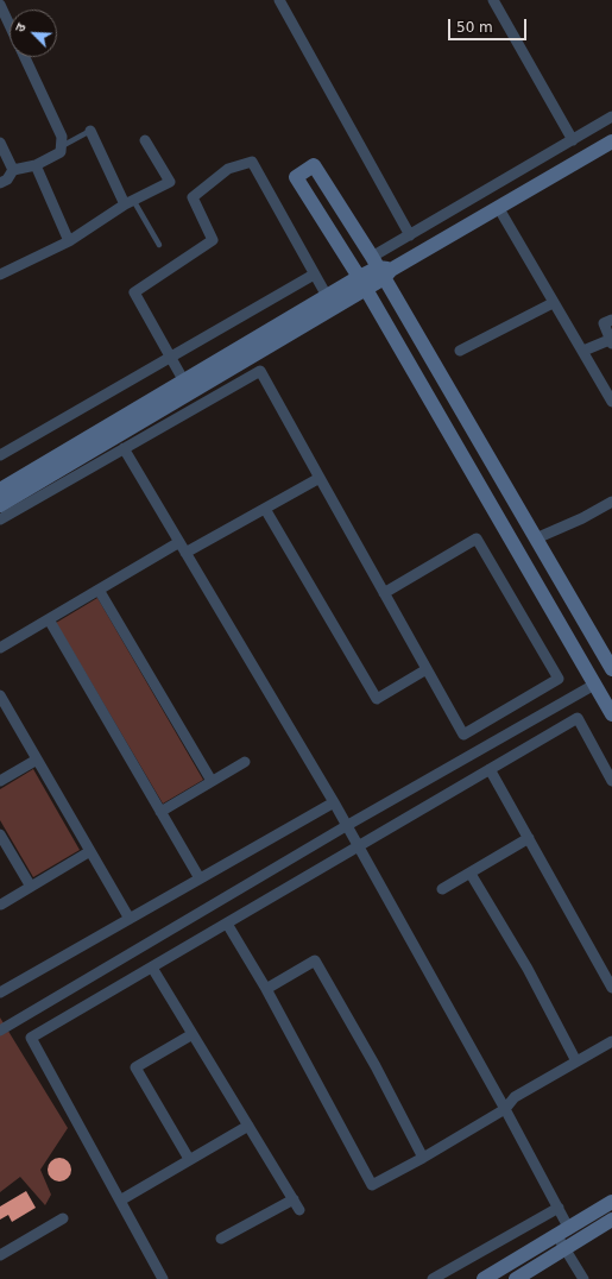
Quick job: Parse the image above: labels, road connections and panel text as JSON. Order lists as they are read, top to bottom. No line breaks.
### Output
{"scale_bar":"50 m","north":"top left"}
